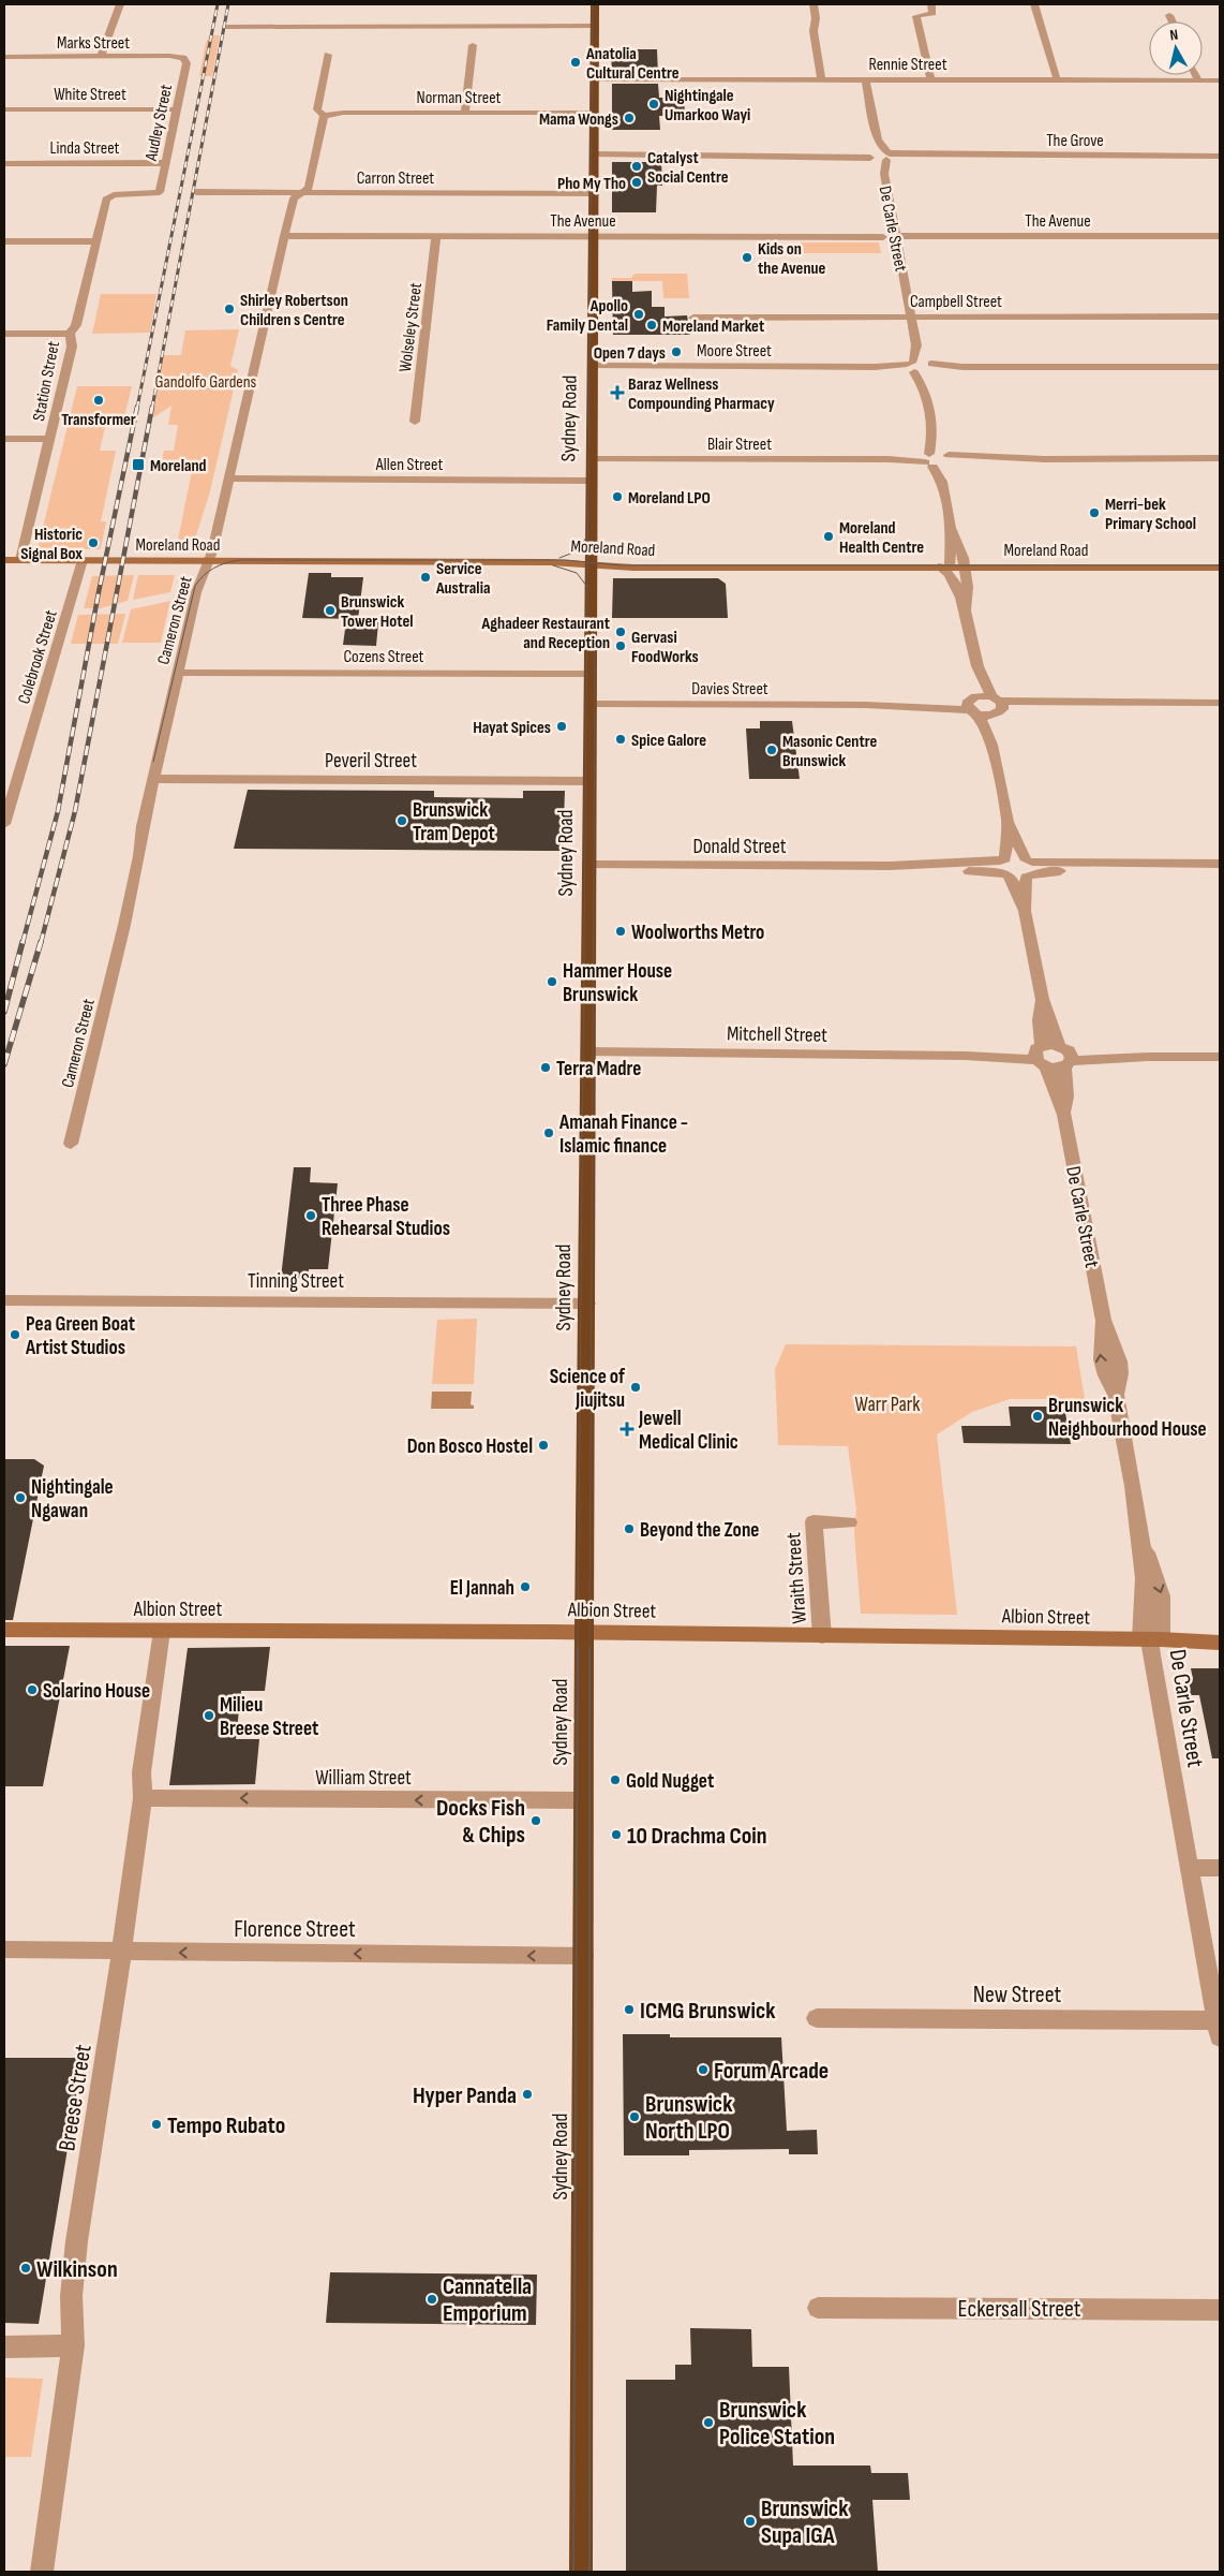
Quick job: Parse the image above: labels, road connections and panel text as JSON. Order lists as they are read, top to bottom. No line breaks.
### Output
{"streets":{"highway":["Sydney Road"],"main road":["Moreland Road","Albion Street"],"street":["Marks Street","Rennie Street","White Street","Norman Street","Audley Street","The Grove","Linda Street","Carron Street","The Avenue","De Carle Street","Campbell Street","Wolseley Street","Moore Street","Station Street","Blair Street","Allen Street","Cameron Street","Cozens Street","Colebrook Street","Davies Street","Peveril Street","Donald Street","Mitchell Street","Tinning Street","Wraith Street","William Street","Florence Street","New Street","Breese Street","Eckersall Street"]},"crossings":[["Marks Street","Audley Street"],["Rennie Street","Sydney Road"],["White Street","Audley Street"],["Norman Street","Sydney Road"],["Norman Street","Cameron Street"],["Audley Street","Linda Street"],["Audley Street","Station Street"],["The Grove","De Carle Street"],["Carron Street","Sydney Road"],["Carron Street","Cameron Street"],["The Avenue","De Carle Street"],["The Avenue","Wolseley Street"],["The Avenue","Sydney Road"],["The Avenue","Cameron Street"],["De Carle Street","Campbell Street"],["De Carle Street","Moore Street"],["De Carle Street","Blair Street"],["De Carle Street","Moreland Road"],["De Carle Street","Davies Street"],["De Carle Street","Donald Street"],["De Carle Street","Mitchell Street"],["De Carle Street","Albion Street"],["De Carle Street","New Street"],["Moore Street","Sydney Road"],["Station Street","Moreland Road"],["Sydney Road","Blair Street"],["Sydney Road","Allen Street"],["Sydney Road","Moreland Road"],["Sydney Road","Cozens Street"],["Sydney Road","Davies Street"],["Sydney Road","Peveril Street"],["Sydney Road","Donald Street"],["Sydney Road","Mitchell Street"],["Sydney Road","Tinning Street"],["Sydney Road","Albion Street"],["Sydney Road","William Street"],["Sydney Road","Florence Street"],["Allen Street","Cameron Street"],["Moreland Road","Cameron Street"],["Moreland Road","Colebrook Street"],["Cameron Street","Cozens Street"],["Cameron Street","Peveril Street"],["Wraith Street","Albion Street"],["Albion Street","Breese Street"],["William Street","Breese Street"],["Florence Street","Breese Street"]],"one_way":["William Street","Florence Street"],"parks":["Gandolfo Gardens","Warr Park"],"places":{"other":["Anatolia Cultural Centre","Nightingale Umarkoo Wayi","Mama Wongs","Catalyst Social Centre","Pho My Tho","Kids on the Avenue","Shirley Robertson Children s Centre","Apollo Family Dental","Moreland Market","Open 7 days","Transformer","Moreland LPO","Merri-bek Primary School","Moreland Health Centre","Historic Signal Box","Service Australia","Brunswick Tower Hotel","Aghadeer Restaurant and Reception","Gervasi FoodWorks","Hayat Spices","Spice Galore","Masonic Centre Brunswick","Brunswick Tram Depot","Woolworths Metro","Hammer House Brunswick","Terra Madre","Amanah Finance - Islamic finance","Three Phase Rehearsal Studios","Pea Green Boat Artist Studios","Science of Jiujitsu","Brunswick Neighbourhood House","Don Bosco Hostel","Nightingale Ngawan","Beyond the Zone","El Jannah","Solarino House","Milieu Breese Street","Gold Nugget","Docks Fish & Chips","10 Drachma Coin","ICMG Brunswick","Forum Arcade","Hyper Panda","Brunswick North LPO","Tempo Rubato","Wilkinson","Cannatella Emporium","Brunswick Police Station","Brunswick Supa IGA"],"health":["Baraz Wellness Compounding Pharmacy","Jewell Medical Clinic"],"transit":["Moreland"]},"north":"top"}
